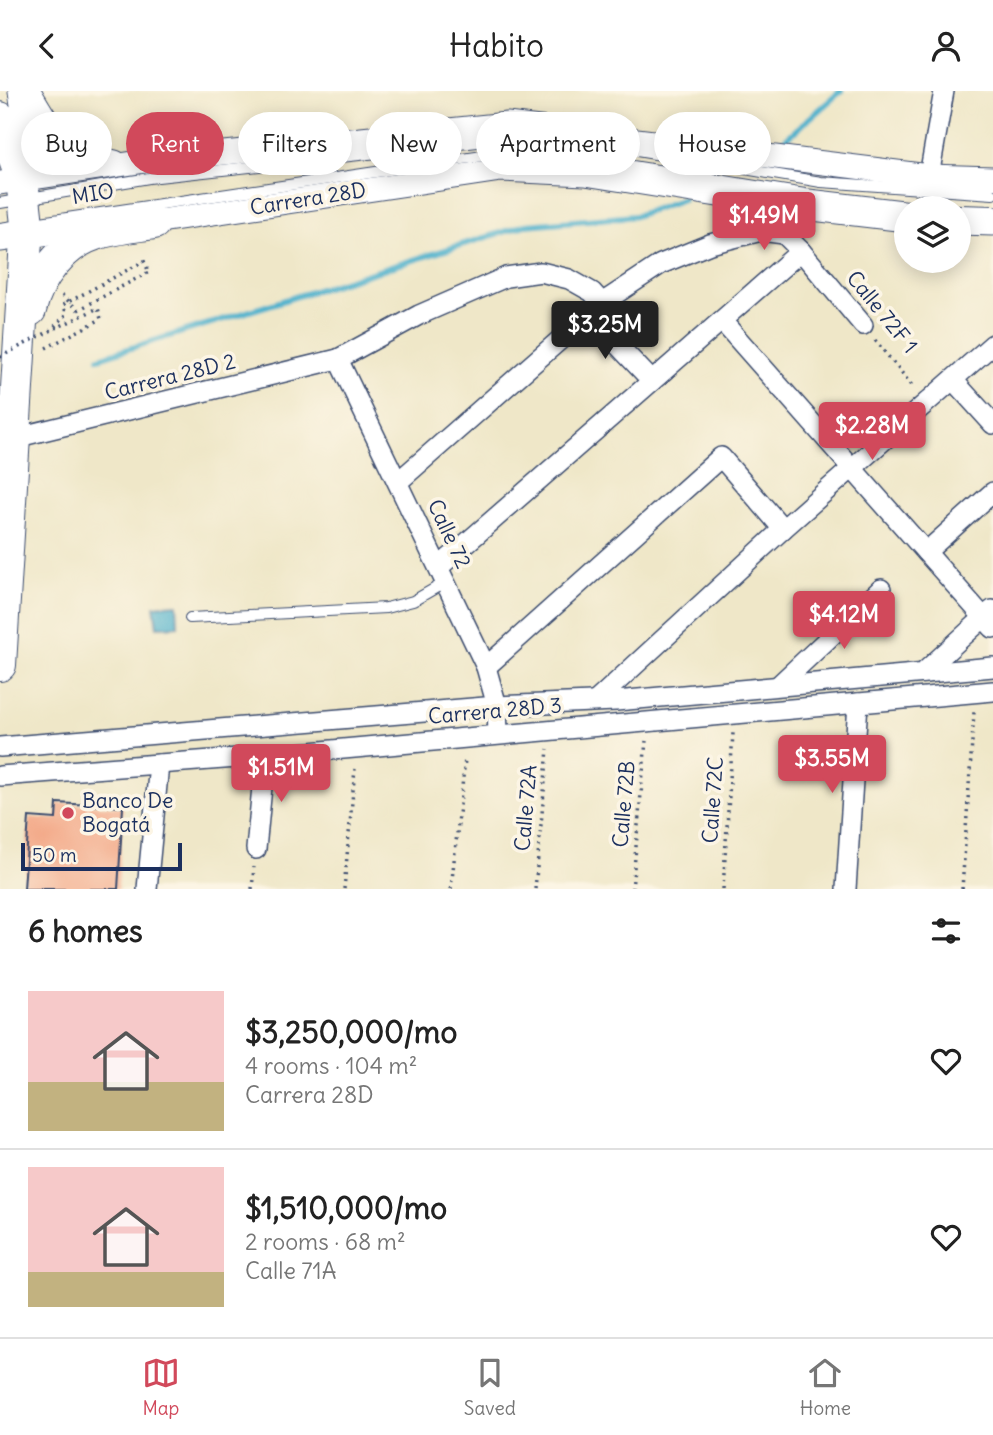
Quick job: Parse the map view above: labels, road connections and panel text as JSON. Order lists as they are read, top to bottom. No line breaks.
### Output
{"streets":{"street":["Carrera 28D","Calle 72F 1","Carrera 28D 2","Calle 72","Carrera 28D 3"],"lane":["MIO"],"path":["Calle 72C","Calle 72B","Calle 72A"]},"crossings":[["MIO","Carrera 28D"],["Calle 72F 1","Carrera 28D 2"],["Calle 72F 1","Calle 72"],["Carrera 28D 2","Calle 72"],["Calle 72","Carrera 28D 3"],["Carrera 28D 3","Calle 72C"],["Carrera 28D 3","Calle 72B"],["Carrera 28D 3","Calle 72A"]],"places":["Banco De Bogatá"],"scale_bar":"50 m","page":{"header":"Habito","chip":["Buy","Rent","Filters","New","Apartment","House"],"price":["$1.49M","$3.25M","$2.28M","$4.12M","$3.55M","$1.51M"],"scale":"50 m","heading":"6 homes","list":[{"name":"$3,250,000/mo","note":"4 rooms · 104 m² · Carrera 28D"},{"name":"$1,510,000/mo","note":"2 rooms · 68 m² · Calle 71A"}],"tabs":["Map","Saved","Home"]}}
